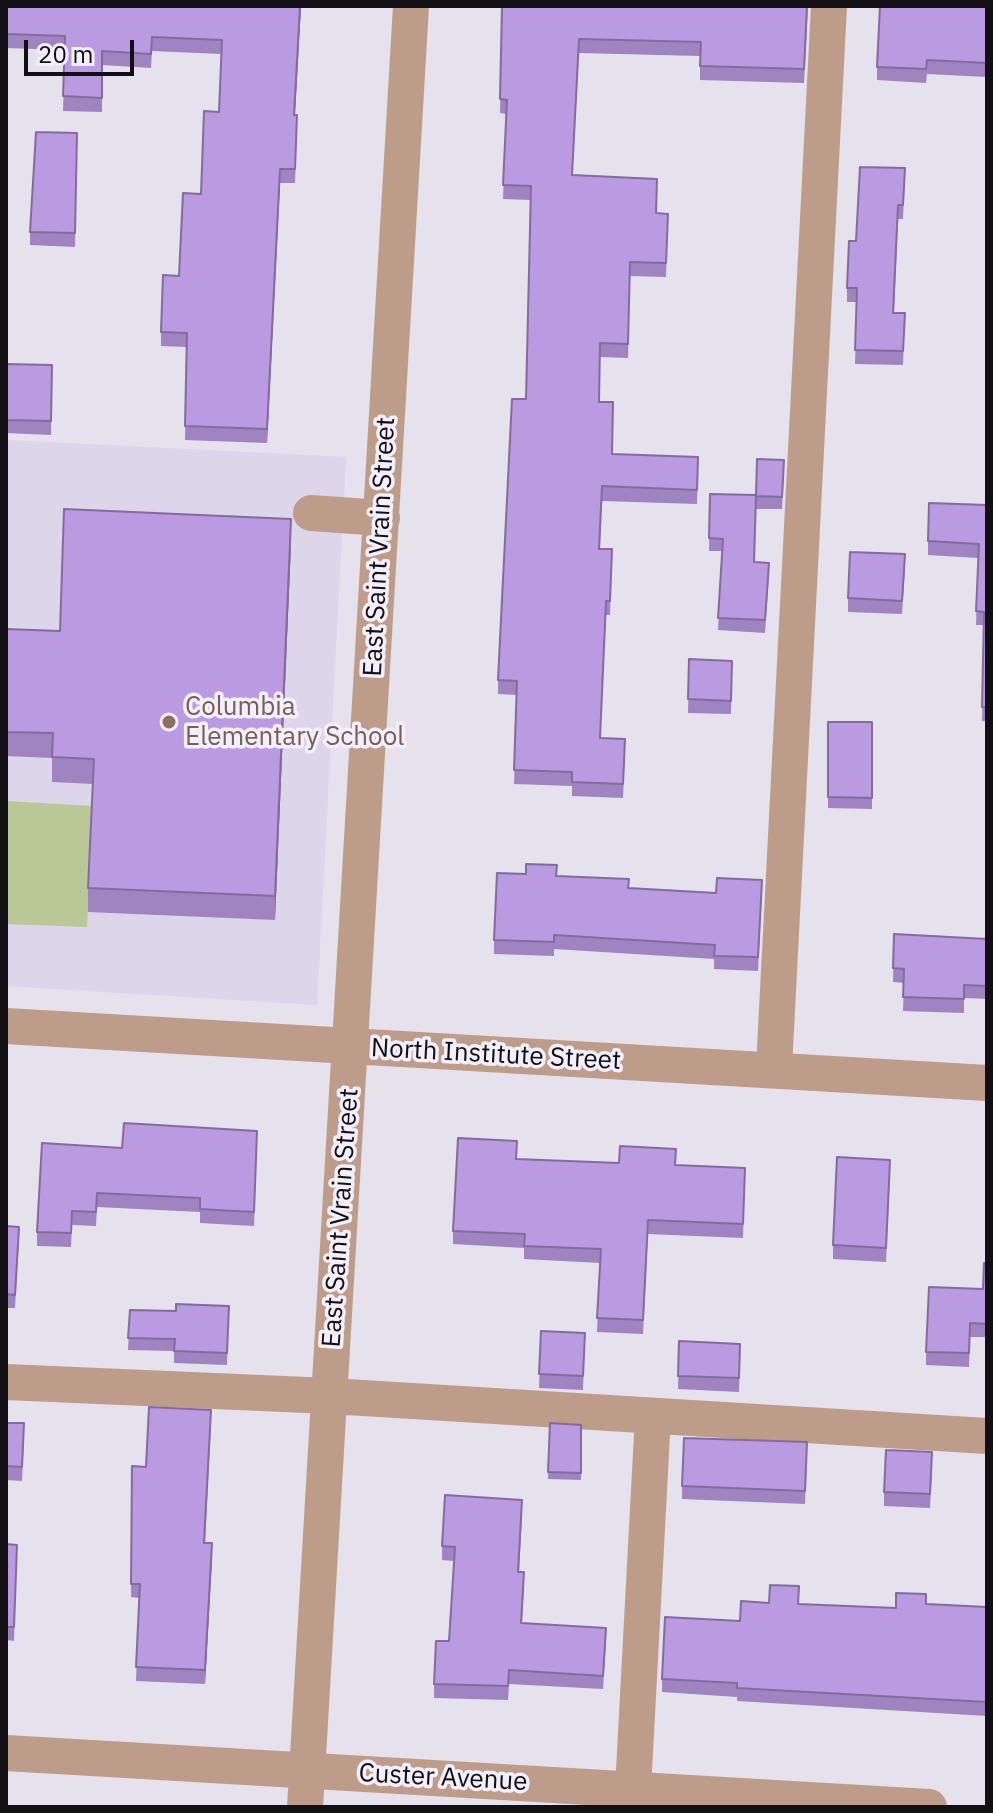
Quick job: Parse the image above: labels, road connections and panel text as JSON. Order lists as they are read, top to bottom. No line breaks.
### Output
{"streets":{"street":["East Saint Vrain Street","North Institute Street","Custer Avenue"]},"crossings":[["East Saint Vrain Street","North Institute Street"],["East Saint Vrain Street","Custer Avenue"]],"places":["Columbia Elementary School"],"scale_bar":"20 m"}
